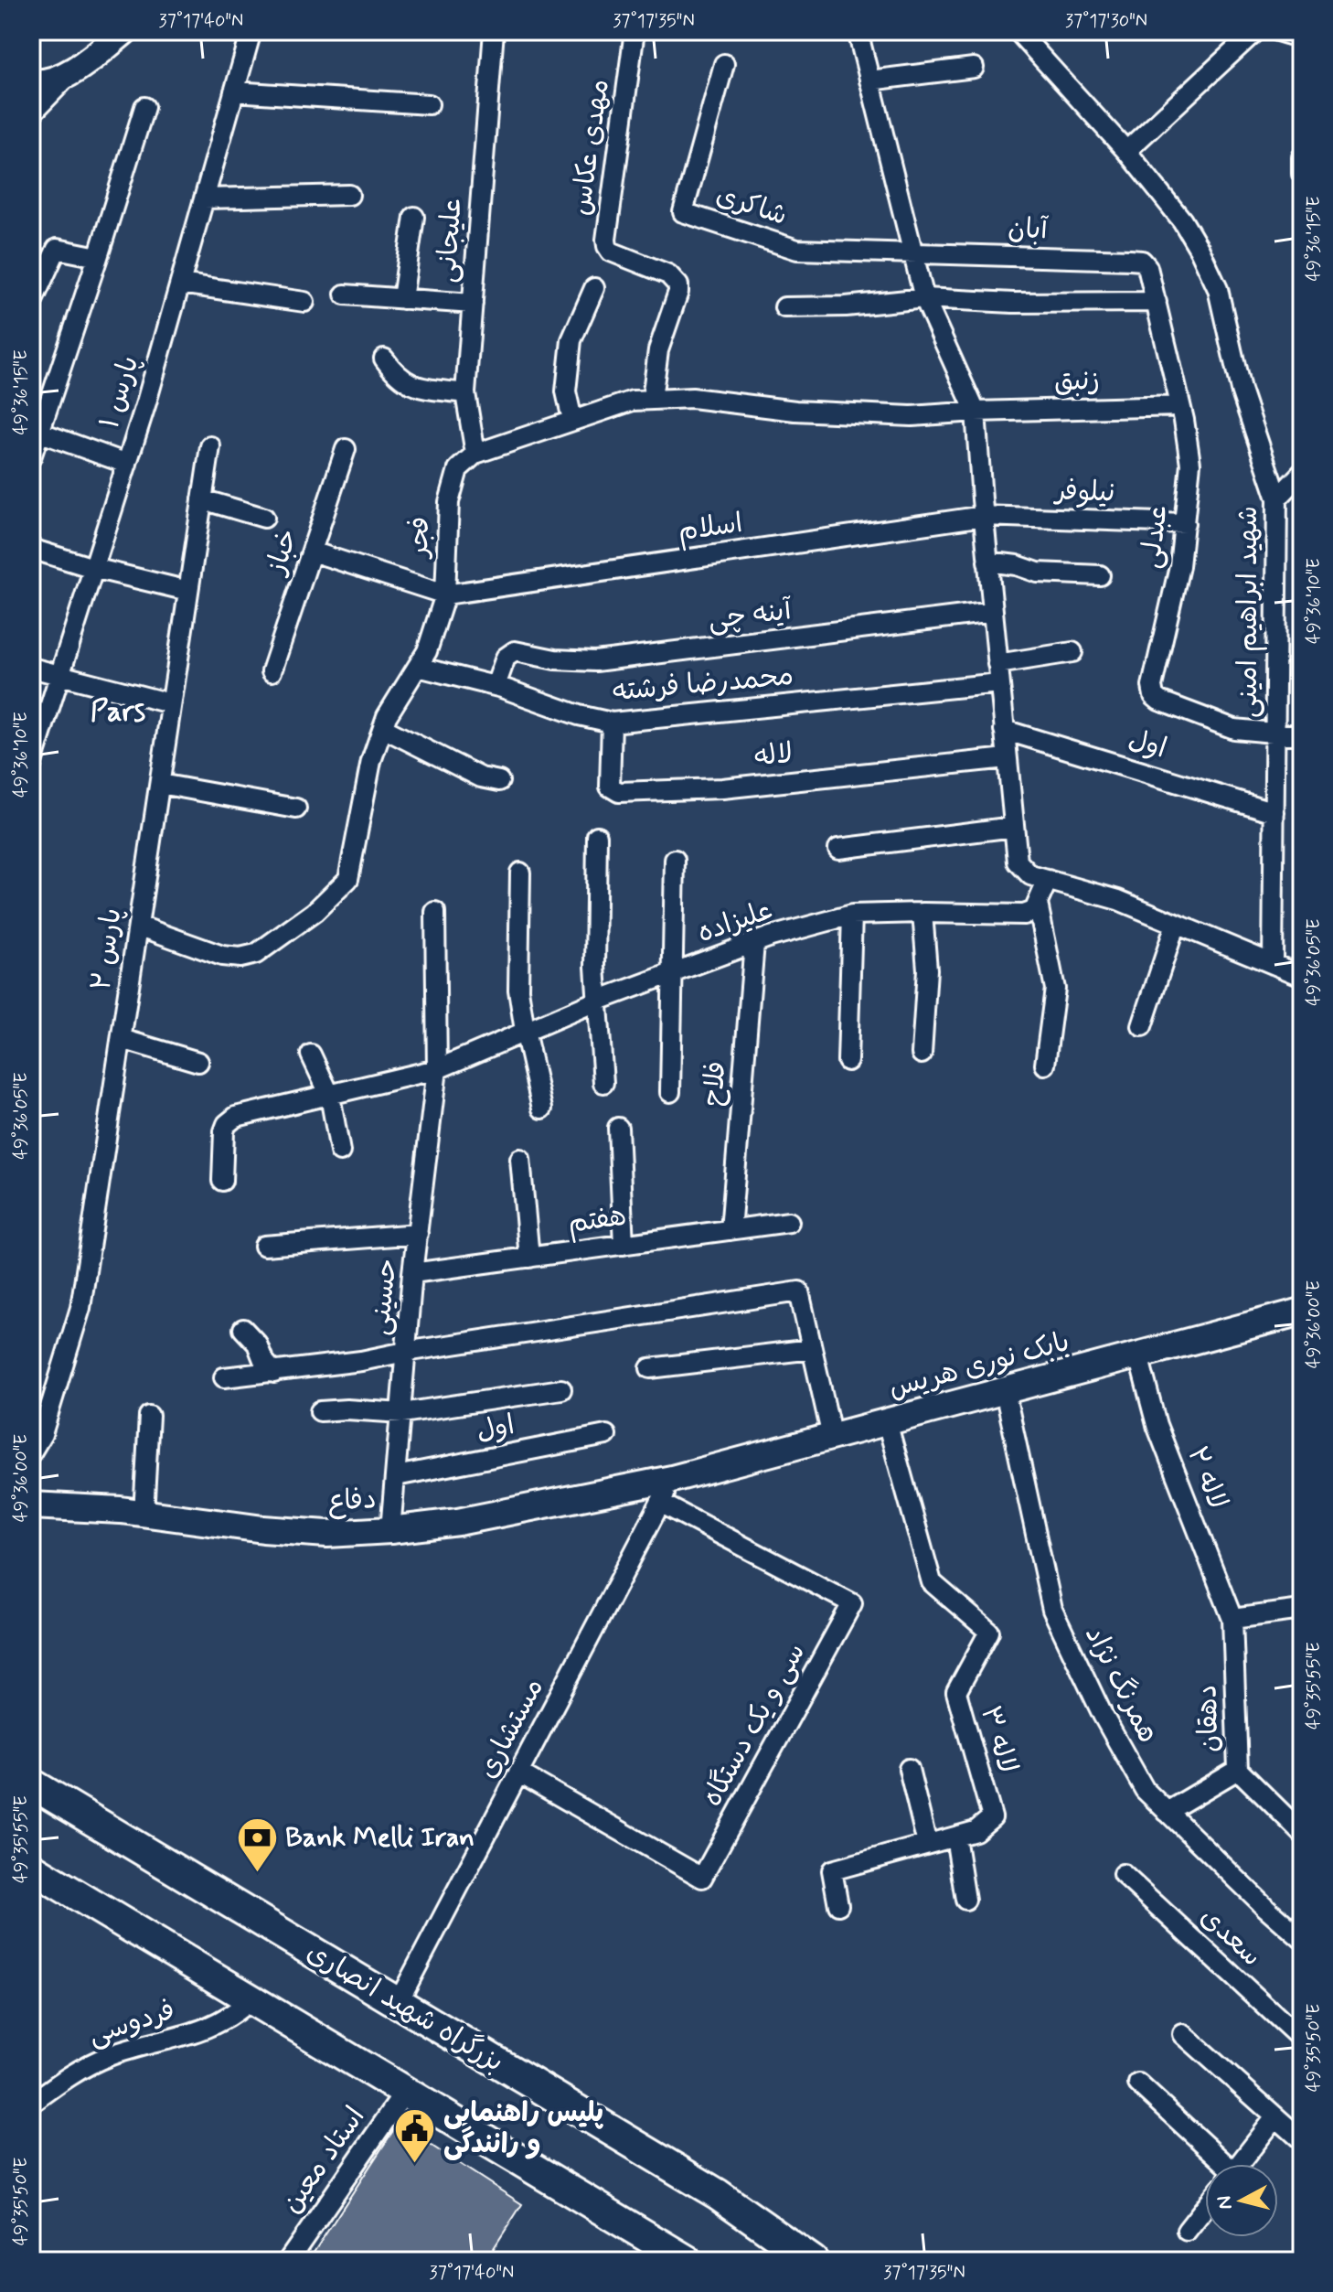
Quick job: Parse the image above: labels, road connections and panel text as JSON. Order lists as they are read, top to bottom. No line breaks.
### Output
{"streets":{"main road":["بابک نوری هریس","دفاع","بزرگراه شهید انصاری"],"street":["مهدی عکاس","شاکری","آبان","علیجانی","زنبق","پارس ۱","نیلوفر","اسلام","فجر","عبدلی","خباز","شهید ابراهیم امینی","آینه چی","محمدرضا فرشته","اول","لاله","علیزاده","پارس ۲","فلاح","هفتم","حسینی","لاله ۲","همرنگ نژاد","دهقان","سی و یک دستگاه","مستشاری","لاله ۳","سعدی","فردوسی","استاد معین"]},"crossings":[["شاکری","آبان"],["آبان","عبدلی"],["علیجانی","فجر"],["زنبق","عبدلی"],["نیلوفر","اسلام"],["نیلوفر","عبدلی"],["اسلام","فجر"],["فجر","محمدرضا فرشته"],["فجر","پارس ۲"],["عبدلی","شهید ابراهیم امینی"],["شهید ابراهیم امینی","اول"],["آینه چی","محمدرضا فرشته"],["محمدرضا فرشته","لاله"],["اول","حسینی"],["علیزاده","فلاح"],["علیزاده","حسینی"],["فلاح","هفتم"],["هفتم","حسینی"],["حسینی","دفاع"],["بابک نوری هریس","لاله ۲"],["بابک نوری هریس","دفاع"],["بابک نوری هریس","همرنگ نژاد"],["بابک نوری هریس","مستشاری"],["بابک نوری هریس","لاله ۳"],["لاله ۲","دهقان"],["دفاع","مستشاری"],["سی و یک دستگاه","مستشاری"],["مستشاری","بزرگراه شهید انصاری"]],"districts":["Pars"],"places":{"bank":["Bank Melli Iran"],"public building":["پلیس راهنمایی و رانندگی"]},"north":"left","coordinates":["37°17'40\"N","37°17'35\"N","37°17'30\"N","49°36'15\"E","49°36'10\"E","49°36'05\"E","49°36'00\"E","49°35'55\"E","49°35'50\"E"]}
